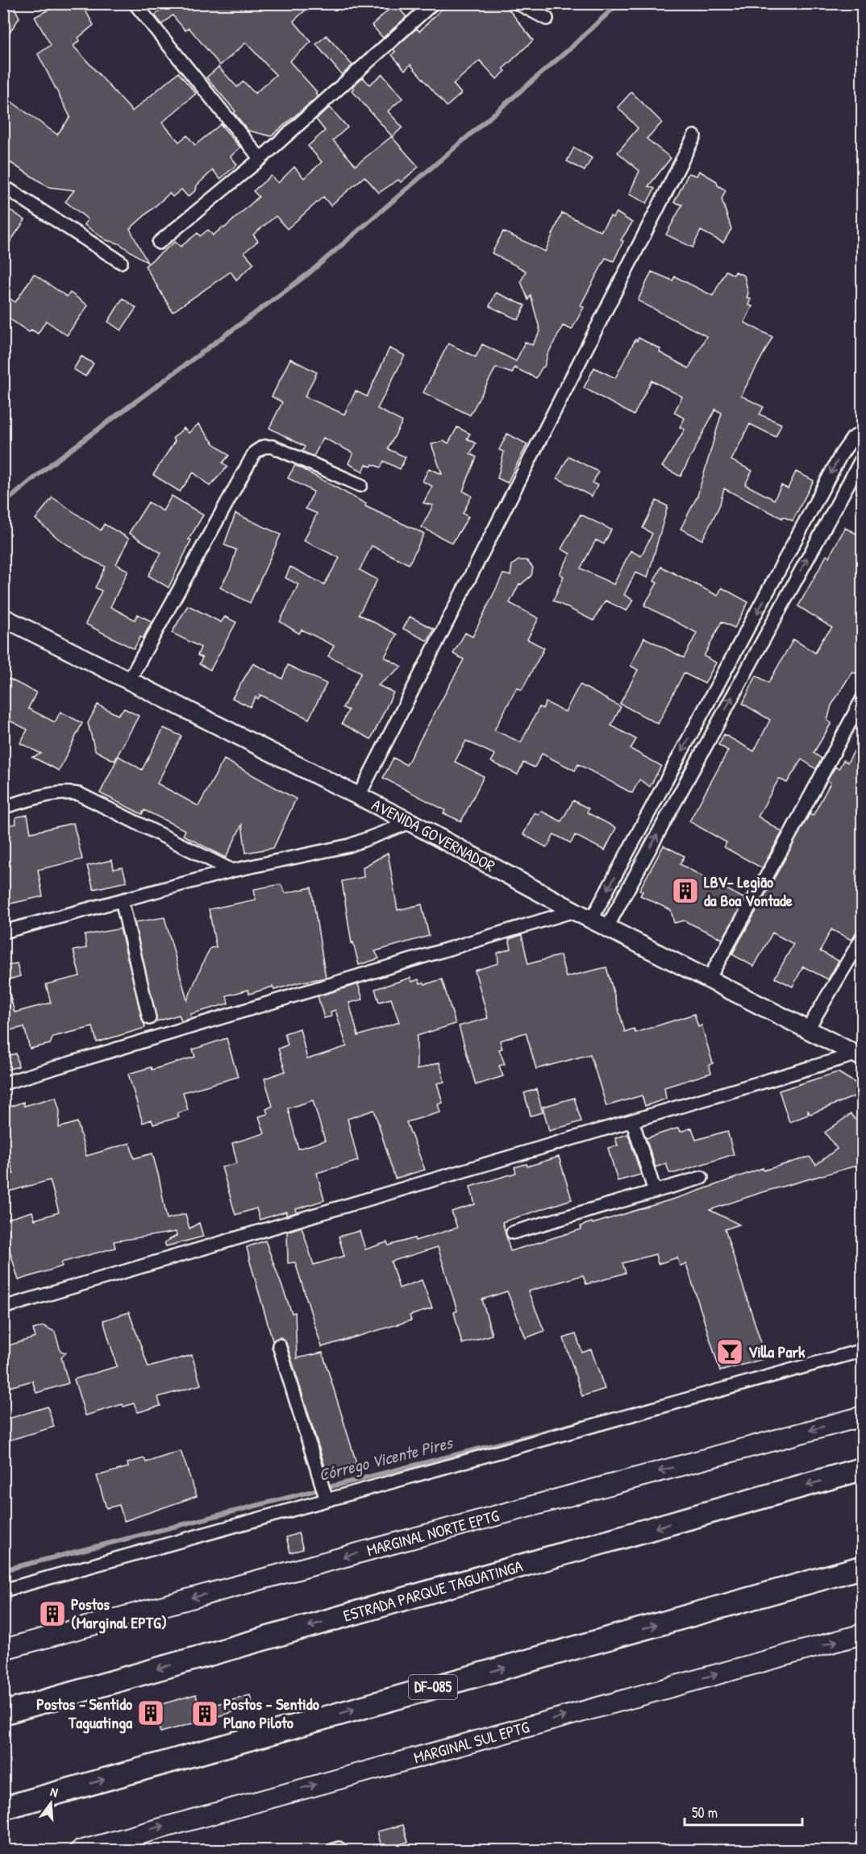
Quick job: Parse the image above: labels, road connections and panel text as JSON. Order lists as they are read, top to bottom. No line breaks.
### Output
{"streets":{"highway":["ESTRADA PARQUE TAGUATINGA","DF-085"],"main road":["MARGINAL NORTE EPTG","MARGINAL SUL EPTG"],"street":["AVENIDA GOVERNADOR"]},"one_way":["MARGINAL NORTE EPTG","MARGINAL SUL EPTG"],"water":["Córrego Vicente Pires"],"places":{"building":["LBV- Legião da Boa Vontade","Postos (Marginal EPTG)","Postos - Sentido Taguatinga","Postos - Sentido Plano Piloto"],"bar":["Villa Park"]},"scale_bar":"50 m","north":"top"}
